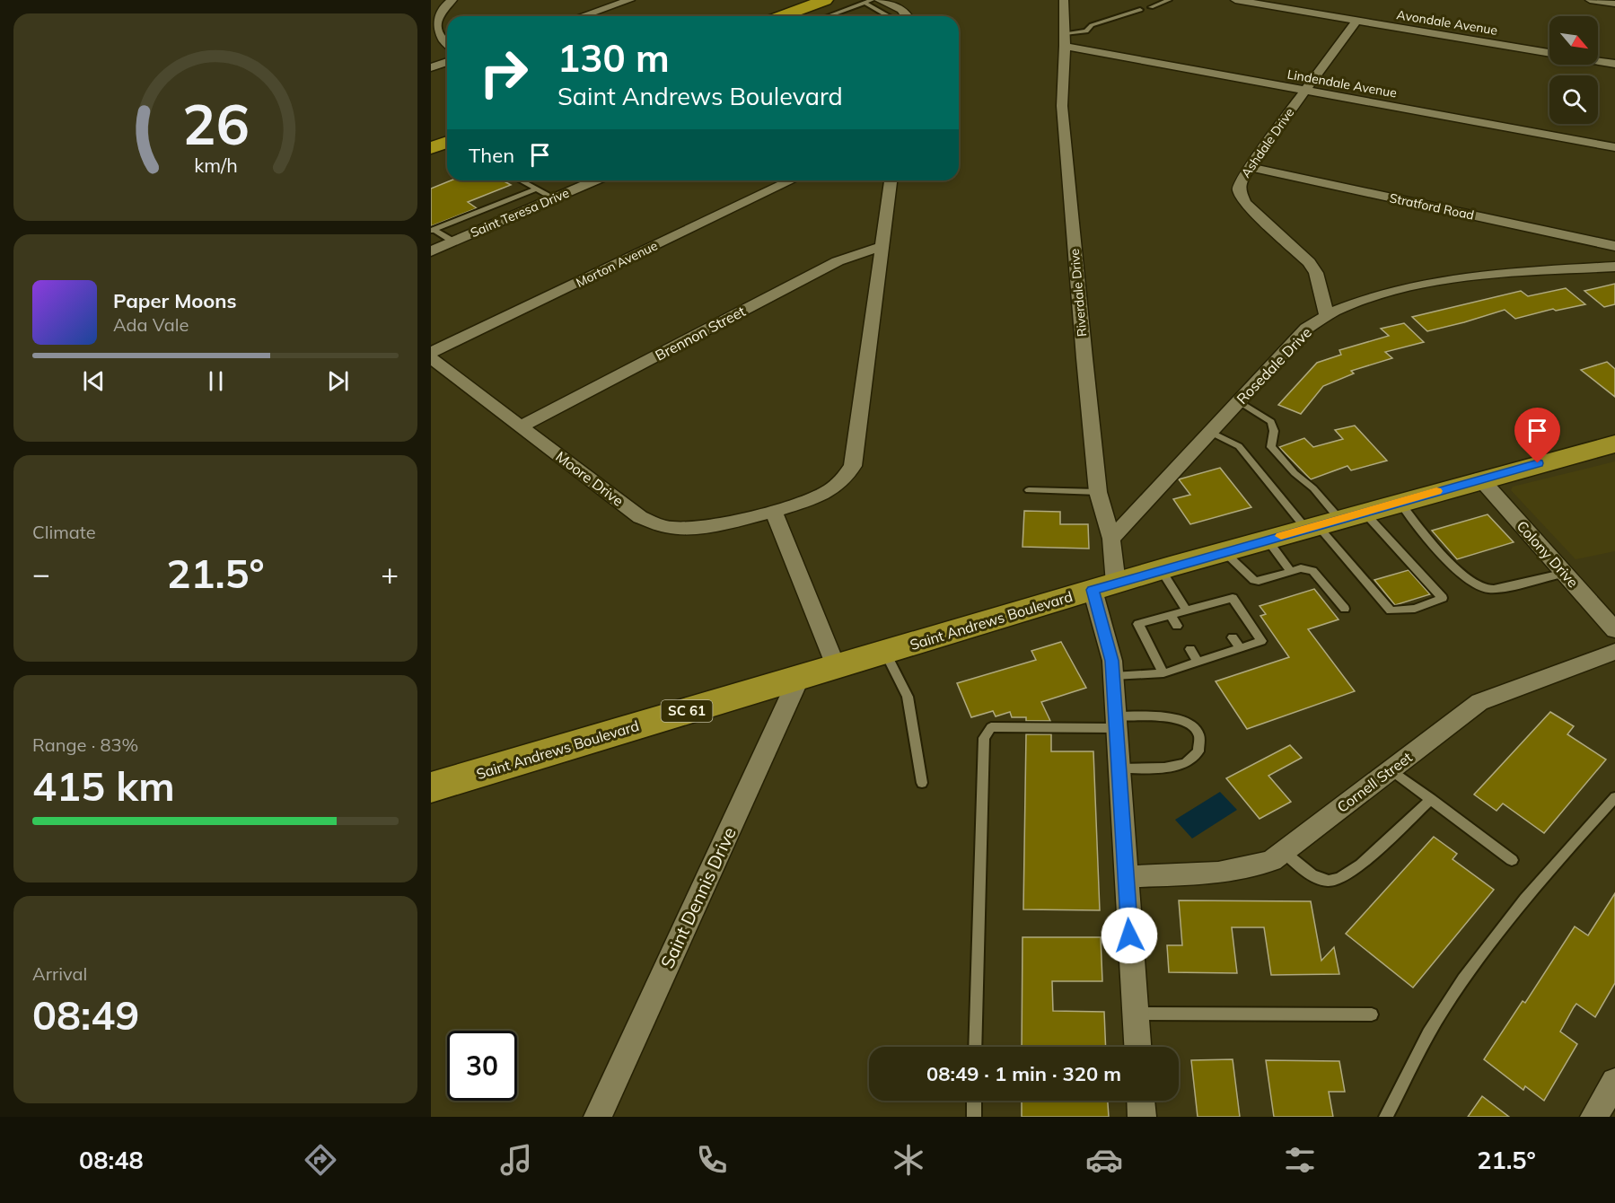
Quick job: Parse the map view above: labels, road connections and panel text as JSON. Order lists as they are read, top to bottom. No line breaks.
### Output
{"streets":{"main road":["Saint Andrews Boulevard","SC 61"],"street":["Avondale Avenue","Lindendale Avenue","Ashdale Drive","Stratford Road","Saint Teresa Drive","Morton Avenue","Riverdale Drive","Brennon Street","Rosedale Drive","Moore Drive","Colony Drive","Cornell Street","Saint Dennis Drive"]},"crossings":[["Avondale Avenue","Ashdale Drive"],["Lindendale Avenue","Ashdale Drive"],["Lindendale Avenue","Riverdale Drive"],["Ashdale Drive","Stratford Road"],["Ashdale Drive","Rosedale Drive"],["Riverdale Drive","Rosedale Drive"],["Riverdale Drive","Saint Andrews Boulevard"],["Brennon Street","Moore Drive"],["Colony Drive","Saint Andrews Boulevard"],["Saint Andrews Boulevard","Saint Dennis Drive"]],"north":"bottom right","page":{"turn":["130 m","Saint Andrews Boulevard"],"then":"Then","song":["Paper Moons","Ada Vale"],"tile":["Climate",["Range · 83%","415 km"],["Arrival","08:49"]],"heat":["−","21.5°","+"],"limit":"30","trip":"08:49 · 1 min · 320 m","tabs":["08:48","21.5°"],"gauge":["26","km/h"]}}
